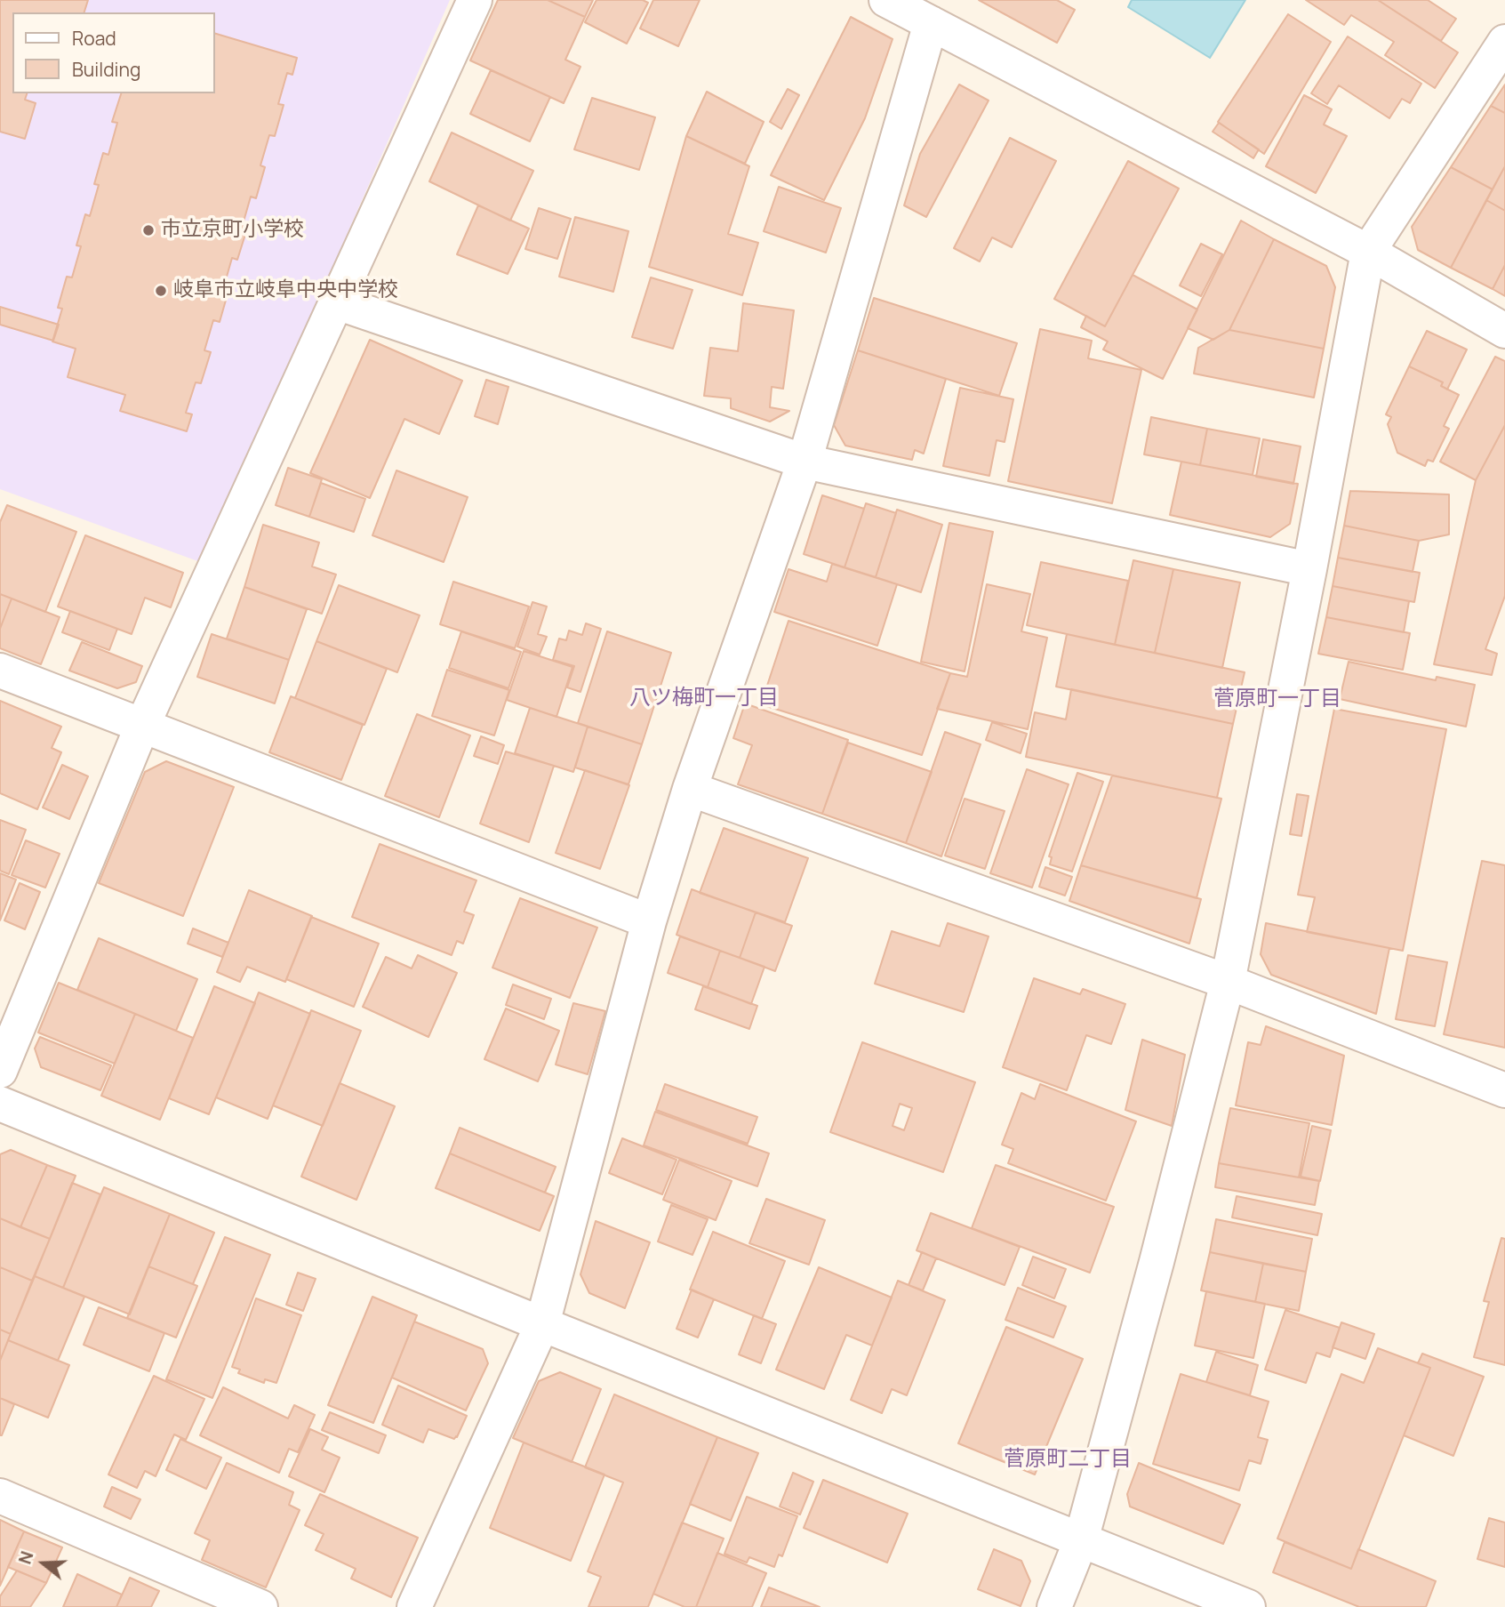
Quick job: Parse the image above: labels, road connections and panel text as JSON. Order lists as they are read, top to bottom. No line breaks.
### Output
{"districts":["八ツ梅町一丁目","菅原町一丁目","菅原町二丁目"],"places":["市立京町小学校","岐阜市立岐阜中央中学校"],"legend":["Road","Building"],"north":"left"}
